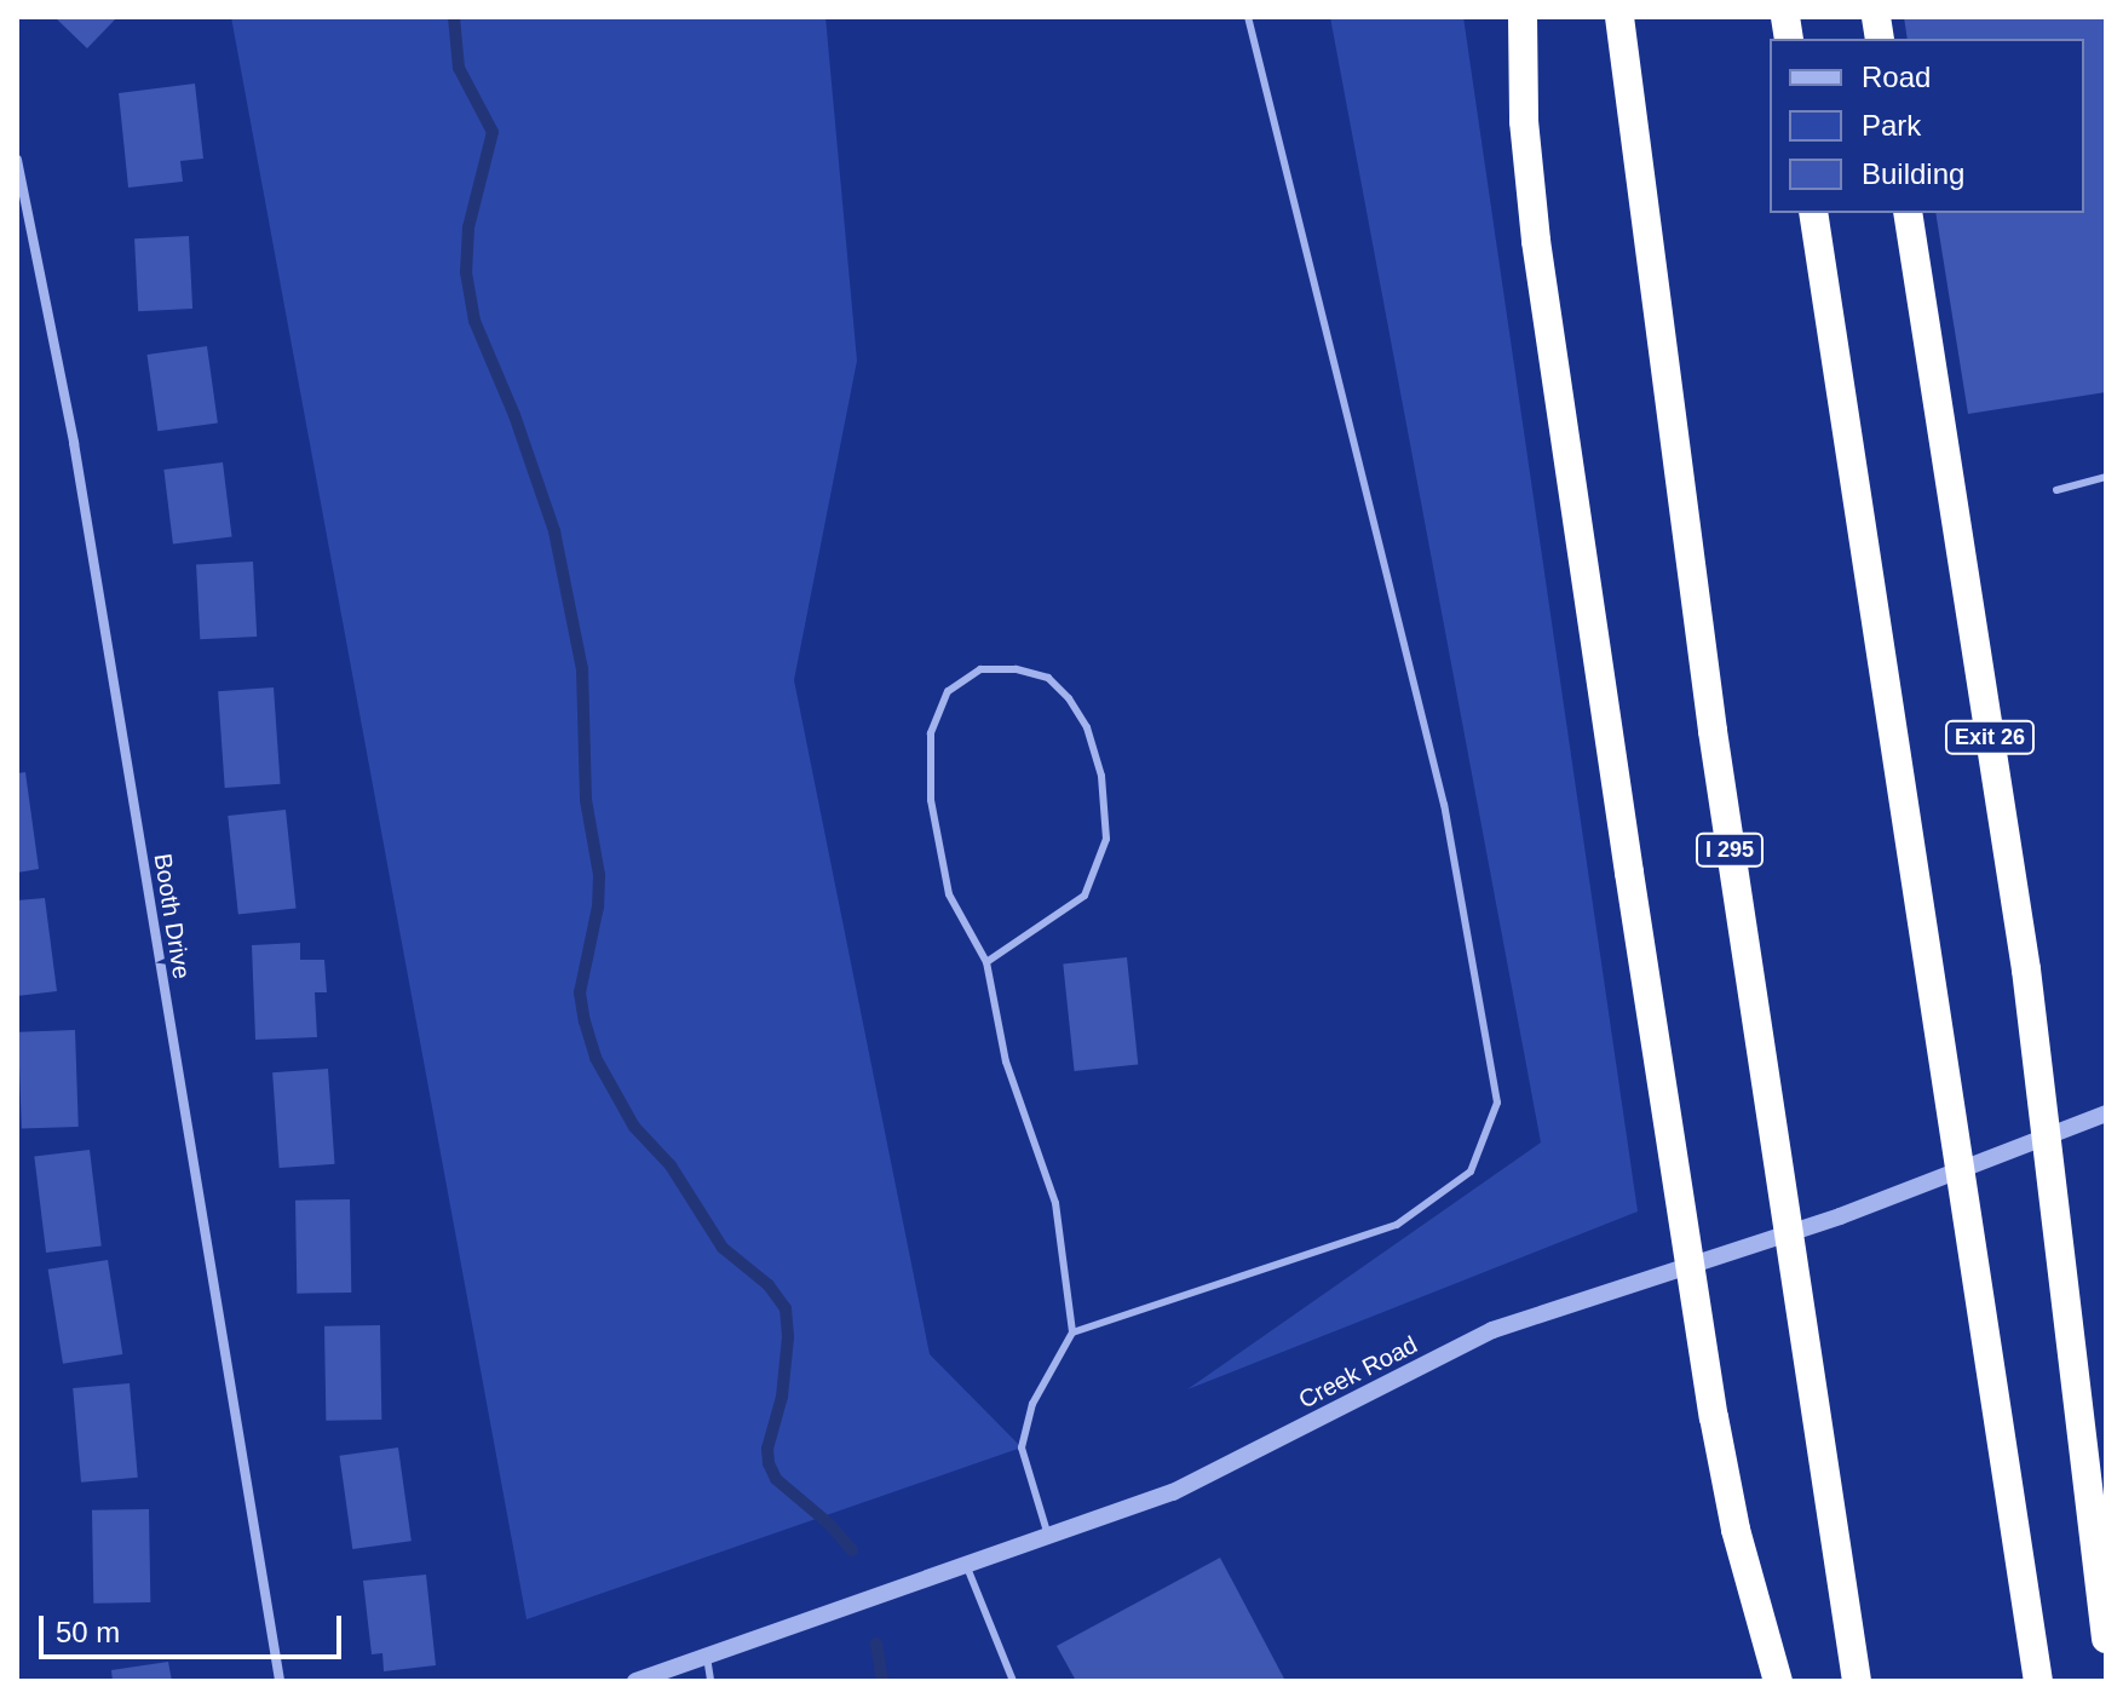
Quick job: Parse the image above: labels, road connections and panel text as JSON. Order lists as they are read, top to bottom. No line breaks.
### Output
{"streets":{"highway":["Exit 26","I 295"],"street":["Booth Drive","Creek Road"]},"legend":["Road","Park","Building"],"scale_bar":"50 m"}
